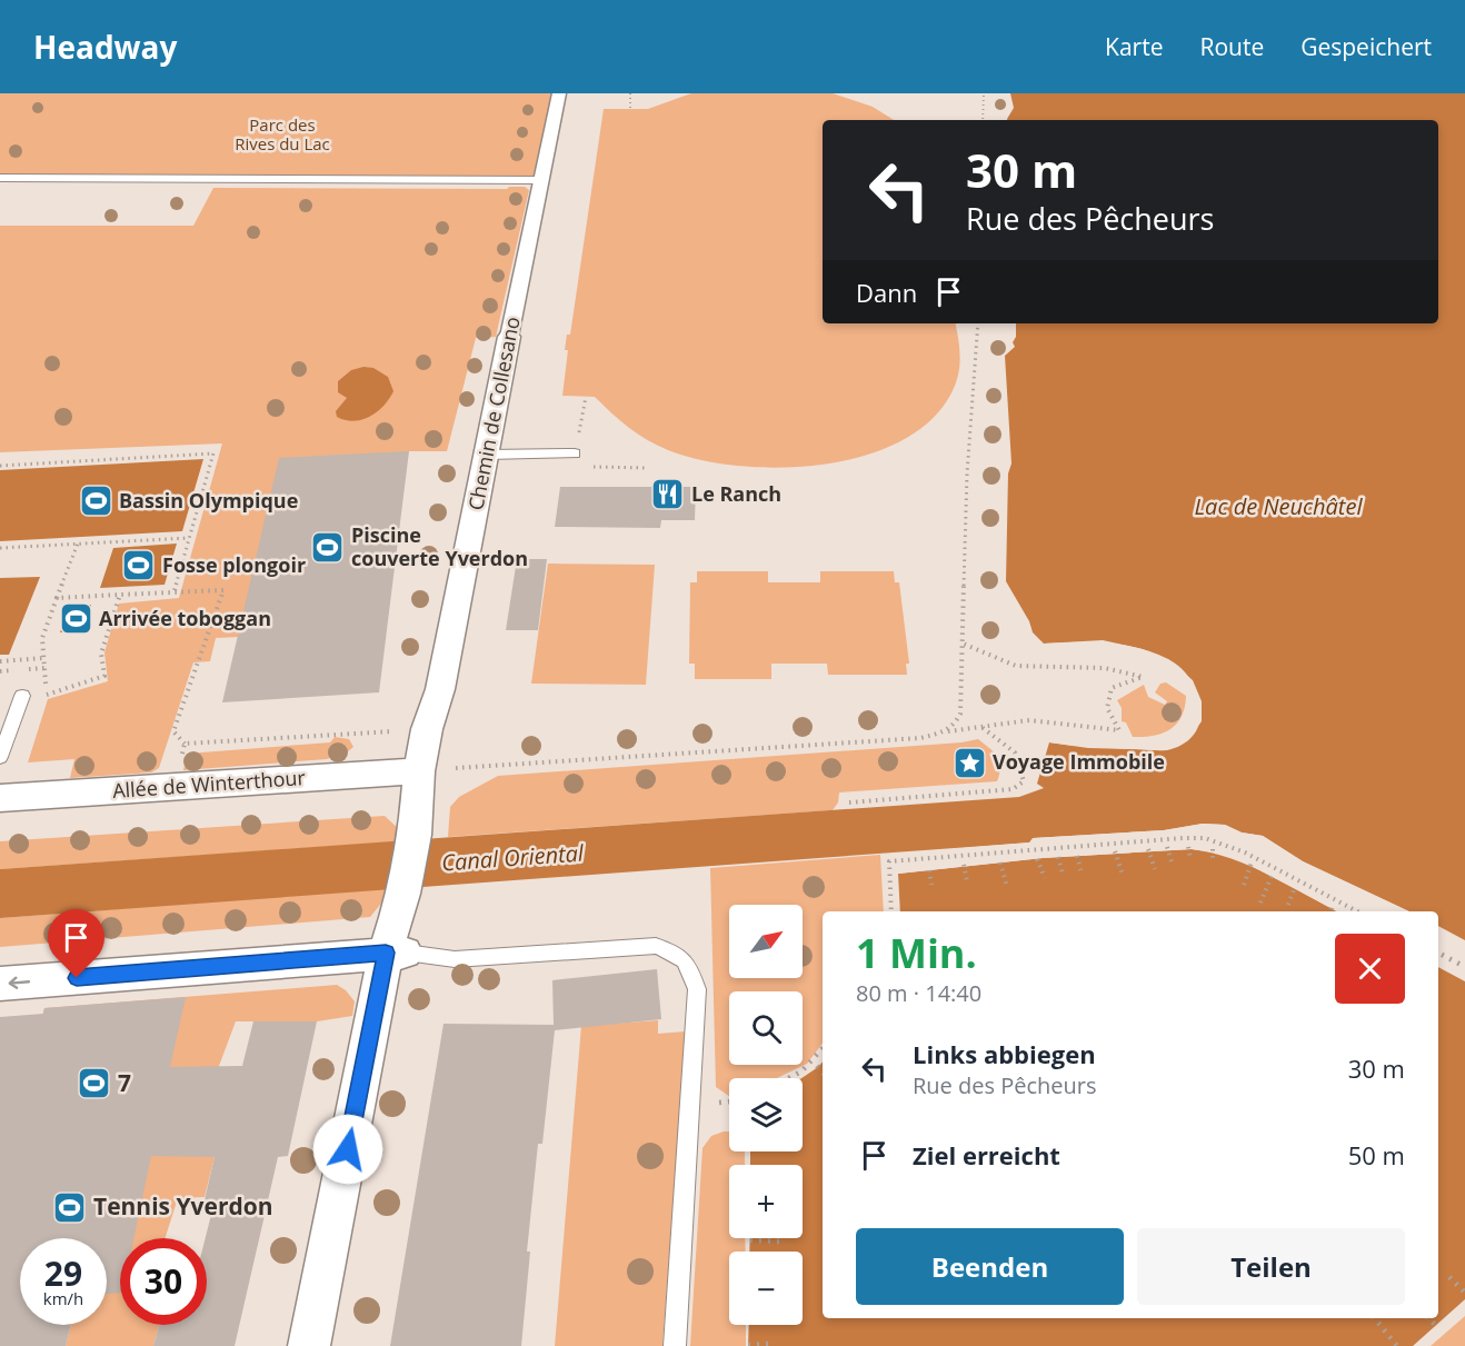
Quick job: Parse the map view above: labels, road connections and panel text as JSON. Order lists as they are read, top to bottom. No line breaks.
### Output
{"streets":{"street":["Chemin de Collesano","Allée de Winterthour"]},"crossings":[["Chemin de Collesano","Allée de Winterthour"]],"water":["Lac de Neuchâtel","Canal Oriental"],"parks":["Parc des Rives du Lac"],"places":{"restaurant":["Le Ranch"],"sports":["Bassin Olympique","Piscine couverte Yverdon","Fosse plongoir","Arrivée toboggan","7","Tennis Yverdon"],"place":["Voyage Immobile"]},"north":"top right","page":{"header":"Headway","nav":["Karte","Route","Gespeichert"],"turn":["30 m","Rue des Pêcheurs"],"then":"Dann","map_buttons":["+","−"],"heading":["1 Min.","80 m · 14:40"],"list":[{"name":"Links abbiegen","note":"Rue des Pêcheurs","value":"30 m"},{"name":"Ziel erreicht","value":"50 m"}],"buttons":["Beenden","Teilen"],"speed":"29 km/h","limit":"30"}}
